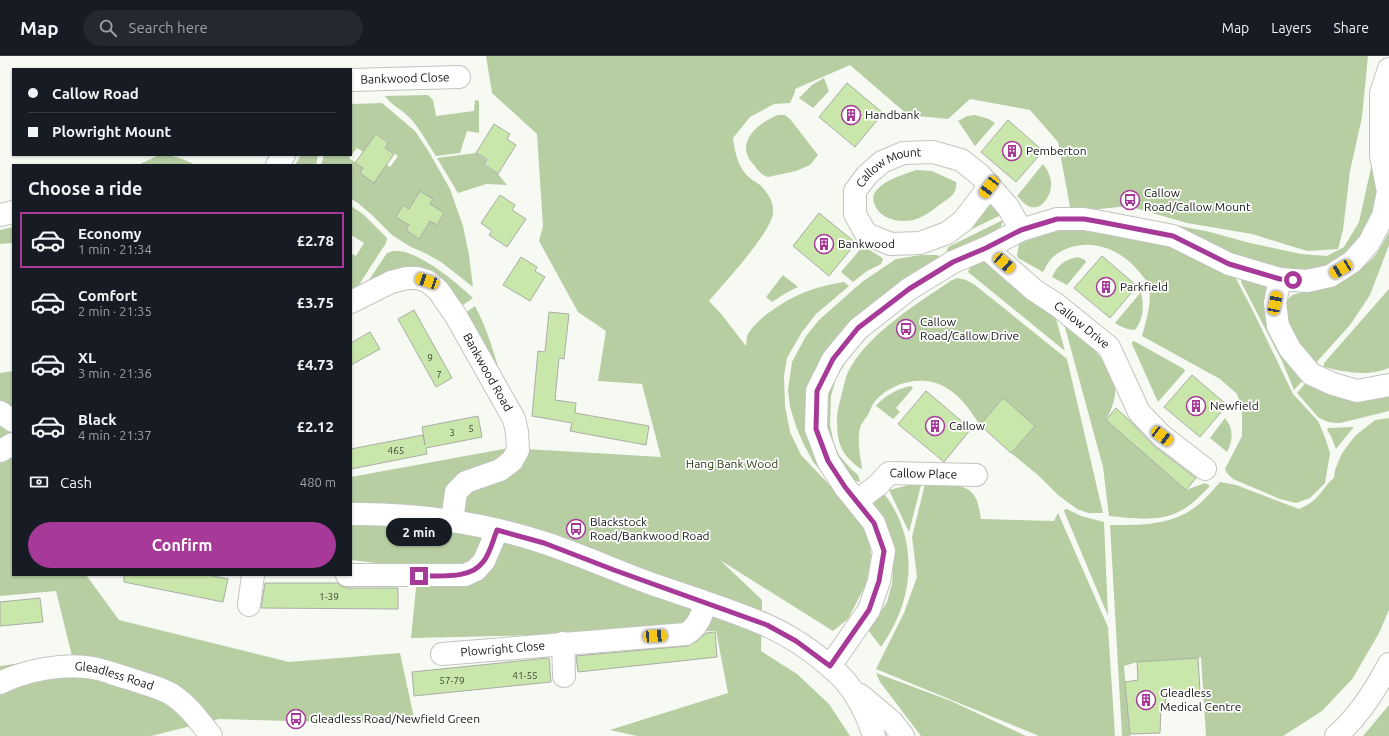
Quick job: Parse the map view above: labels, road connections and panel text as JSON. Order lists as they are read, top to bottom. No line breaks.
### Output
{"streets":{"street":["Bankwood Close","Callow Mount","Callow Drive","Bankwood Road","Callow Place","Plowright Close","Gleadless Road"]},"parks":["Hang Bank Wood"],"places":{"building":["Handbank","Pemberton","Bankwood","Parkfield","Newfield","Callow","Gleadless Medical Centre"],"bus stop":["Callow Road/Callow Mount","Callow Road/Callow Drive","Blackstock Road/Bankwood Road","Gleadless Road/Newfield Green"]},"house_numbers":["9","7","5","3","465","1-39","41-55","57-79"],"page":{"header":"Map","search":"Search here","nav":["Map","Layers","Share"],"banner":["Callow Road","Plowright Mount"],"heading":"Choose a ride","list":[{"name":"Economy","note":"1 min · 21:34","value":"£2.78"},{"name":"Comfort","note":"2 min · 21:35","value":"£3.75"},{"name":"XL","note":"3 min · 21:36","value":"£4.73"},{"name":"Black","note":"4 min · 21:37","value":"£2.12"}],"pay":["Cash","480 m"],"buttons":"Confirm","bubble":"2 min"}}
